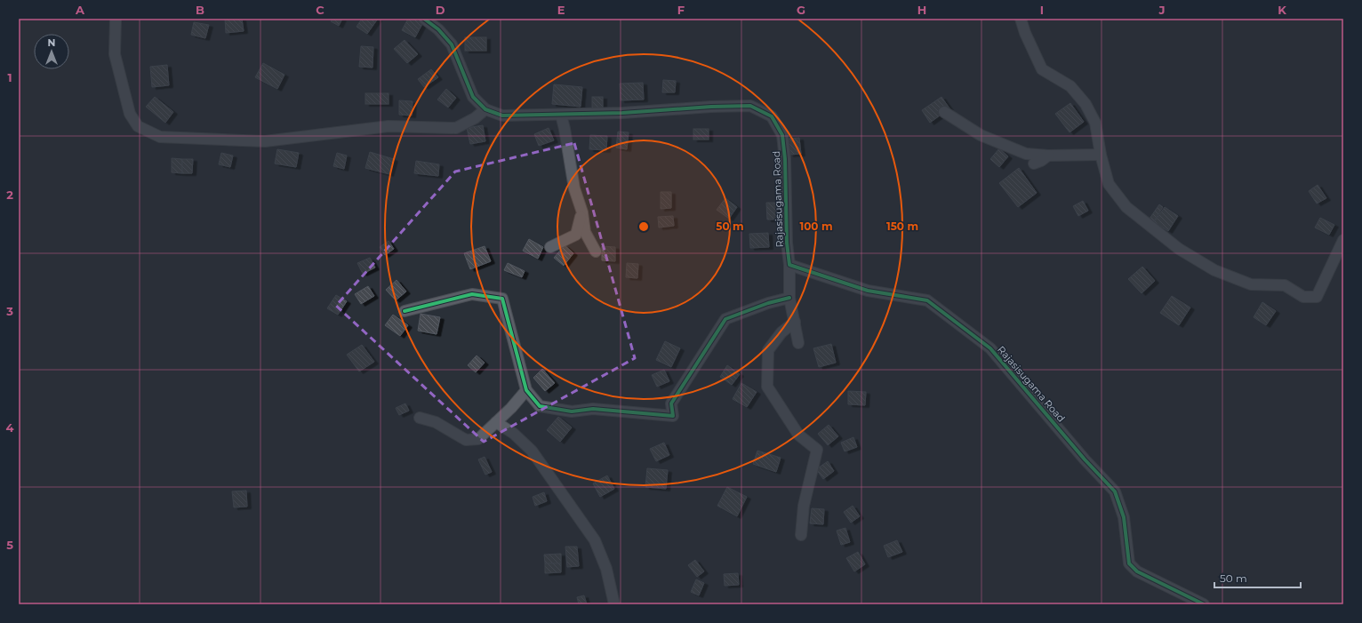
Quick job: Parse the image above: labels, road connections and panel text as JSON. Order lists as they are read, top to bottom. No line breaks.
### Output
{"streets":{"street":["Rajasisugama Road"]},"scale_bar":"50 m","north":"top","grid":{"columns":["A","B","C","D","E","F","G","H","I","J","K"],"rows":["1","2","3","4","5"]},"rings":["50 m","100 m","150 m"]}
